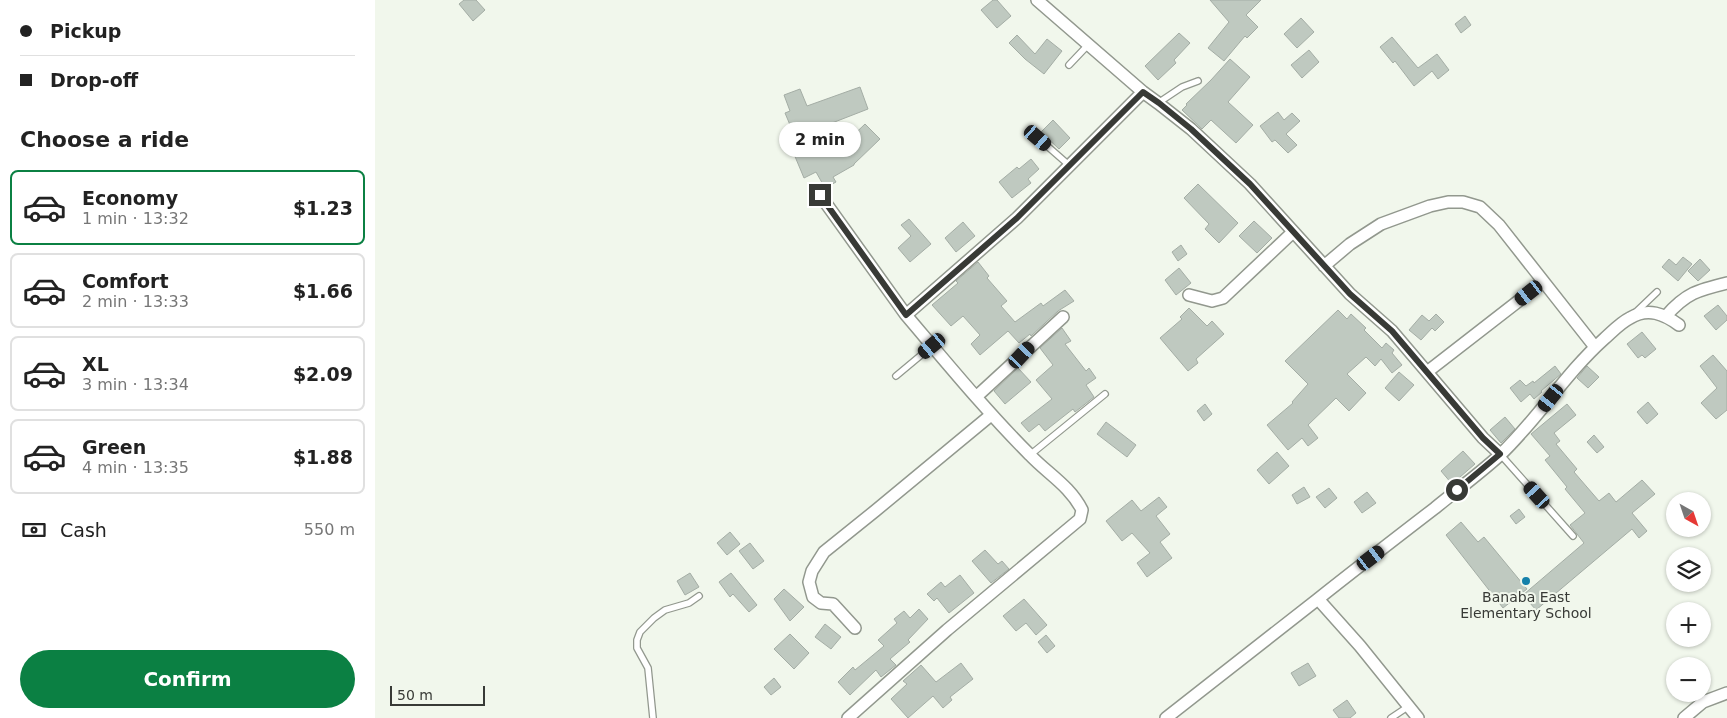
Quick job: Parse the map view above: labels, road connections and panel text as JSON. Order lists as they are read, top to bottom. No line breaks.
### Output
{"places":["Banaba East Elementary School"],"scale_bar":"50 m","north":"bottom right","page":{"banner":["Pickup","Drop-off"],"heading":"Choose a ride","bubble":"2 min","list":[{"name":"Economy","note":"1 min · 13:32","value":"$1.23"},{"name":"Comfort","note":"2 min · 13:33","value":"$1.66"},{"name":"XL","note":"3 min · 13:34","value":"$2.09"},{"name":"Green","note":"4 min · 13:35","value":"$1.88"}],"map_buttons":["+","−"],"pay":["Cash","550 m"],"buttons":"Confirm","scale":"50 m"}}
